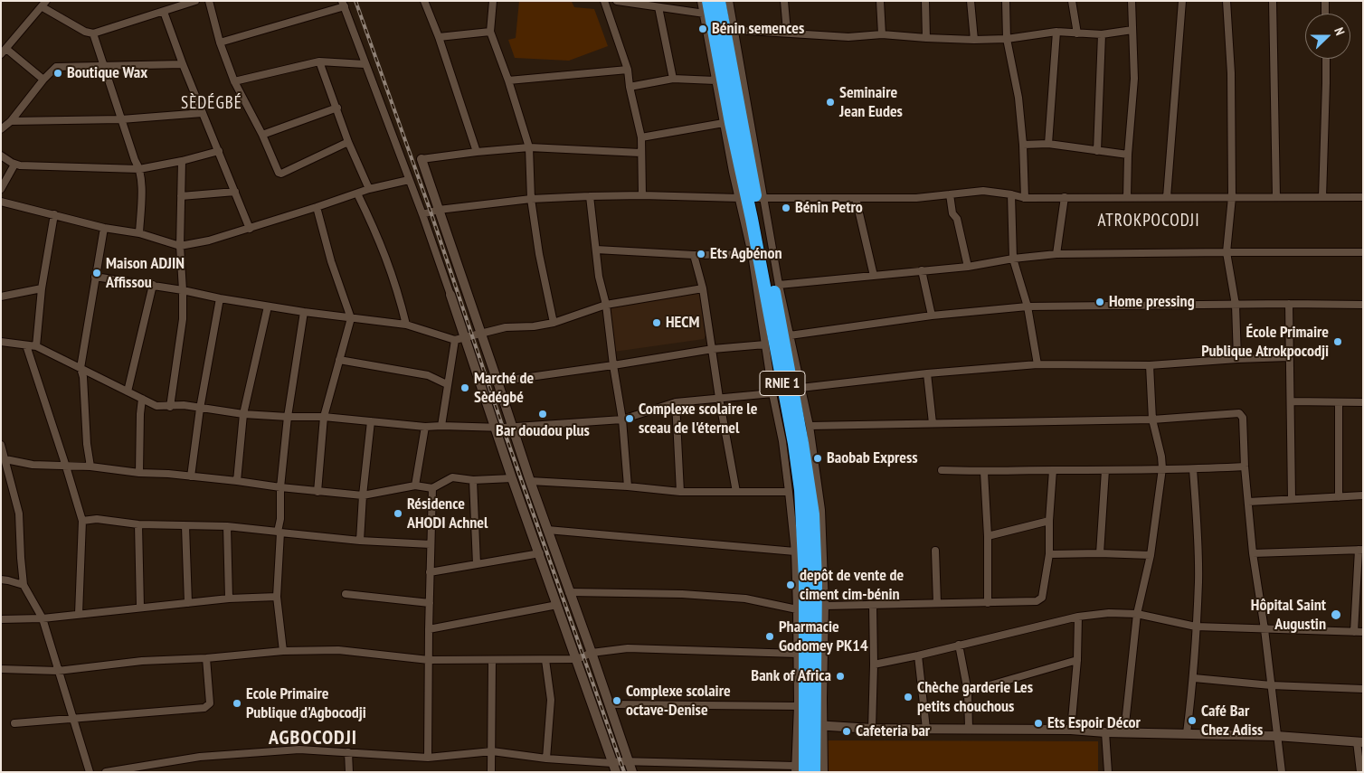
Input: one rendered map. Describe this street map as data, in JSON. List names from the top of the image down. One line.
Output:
{"streets":{"highway":["RNIE 1"]},"districts":["SÈDÉGBÉ","ATROKPOCODJI","AGBOCODJI"],"places":["Bénin semences","Boutique Wax","Seminaire Jean Eudes","Bénin Petro","Ets Agbénon","Maison ADJIN Affissou","Home pressing","HECM","École Primaire Publique Atrokpocodji","Marché de Sèdégbé","Bar doudou plus","Complexe scolaire le sceau de l'éternel","Baobab Express","Résidence AHODI Achnel","depôt de vente de ciment cim-bénin","Hôpital Saint Augustin","Pharmacie Godomey PK14","Bank of Africa","Chèche garderie Les petits chouchous","Complexe scolaire octave-Denise","Ecole Primaire Publique d'Agbocodji","Café Bar Chez Adiss","Ets Espoir Décor","Cafeteria bar"],"north":"right"}
